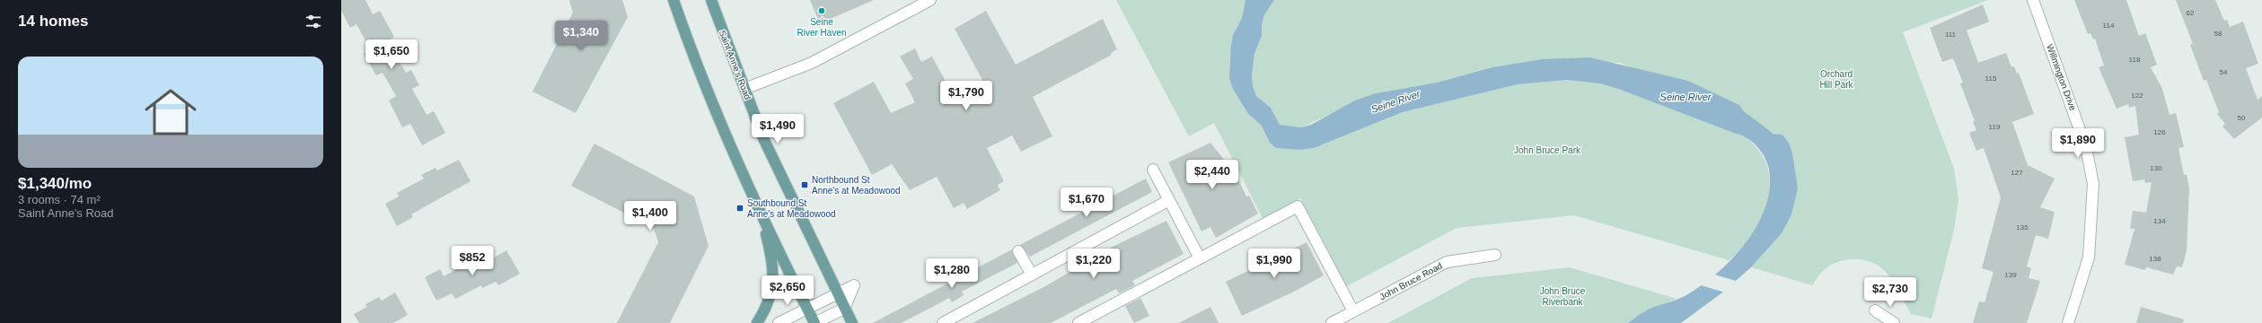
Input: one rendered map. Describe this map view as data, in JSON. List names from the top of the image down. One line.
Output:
{"streets":{"main road":["Saint Anne's Road"],"street":["Willmington Drive","John Bruce Road"]},"water":["Seine River"],"parks":["Orchard Hill Park","John Bruce Park","John Bruce Riverbank"],"places":{"other":["Seine River Haven"],"transit":["Northbound St Anne's at Meadowood","Southbound St Anne's at Meadowood"]},"house_numbers":["62","114","58","111","118","54","115","122","50","119","126","130","127","134","135","138","139"],"page":{"heading":"14 homes","price":["$1,340","$1,650","$1,790","$1,490","$1,890","$2,440","$1,670","$1,400","$852","$1,220","$1,990","$1,280","$2,650","$2,730"],"list":[{"name":"$1,340/mo","note":"3 rooms · 74 m² · Saint Anne's Road"}]}}
